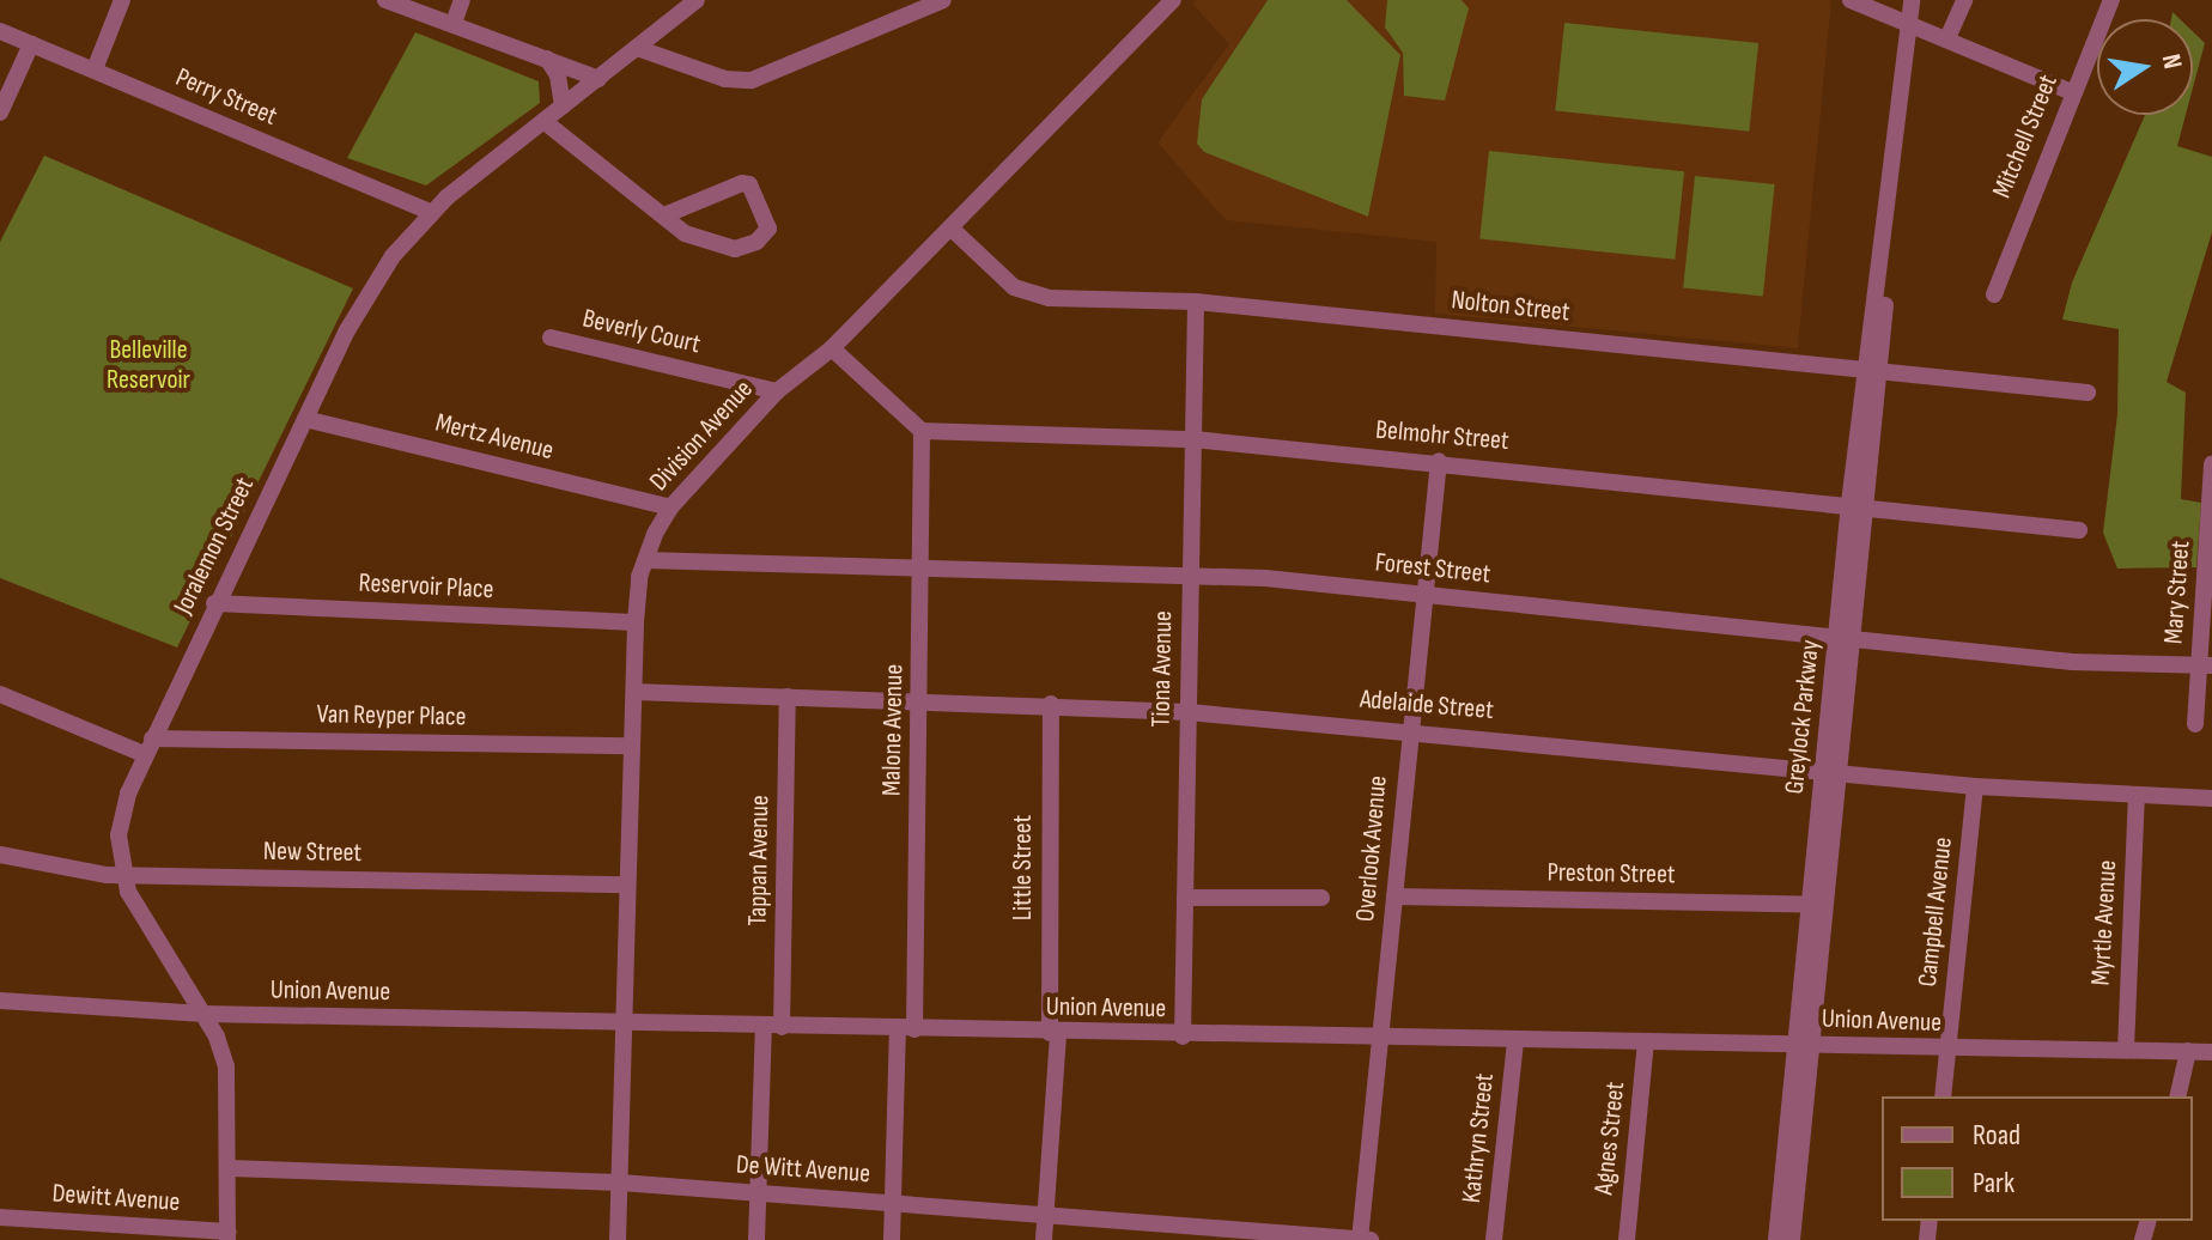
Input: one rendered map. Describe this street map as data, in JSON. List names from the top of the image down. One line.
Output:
{"streets":{"street":["Perry Street","Mitchell Street","Nolton Street","Beverly Court","Division Avenue","Belmohr Street","Mertz Avenue","Joralemon Street","Forest Street","Reservoir Place","Mary Street","Tiona Avenue","Adelaide Street","Van Reyper Place","Greylock Parkway","Malone Avenue","Overlook Avenue","New Street","Tappan Avenue","Little Street","Preston Street","Campbell Avenue","Myrtle Avenue","Union Avenue","Kathryn Street","Agnes Street","De Witt Avenue","Dewitt Avenue"]},"crossings":[["Perry Street","Joralemon Street"],["Nolton Street","Division Avenue"],["Nolton Street","Tiona Avenue"],["Nolton Street","Greylock Parkway"],["Beverly Court","Division Avenue"],["Division Avenue","Mertz Avenue"],["Division Avenue","Forest Street"],["Division Avenue","Reservoir Place"],["Division Avenue","Adelaide Street"],["Division Avenue","Van Reyper Place"],["Division Avenue","New Street"],["Division Avenue","Union Avenue"],["Division Avenue","De Witt Avenue"],["Belmohr Street","Tiona Avenue"],["Belmohr Street","Greylock Parkway"],["Belmohr Street","Malone Avenue"],["Belmohr Street","Overlook Avenue"],["Mertz Avenue","Joralemon Street"],["Joralemon Street","Reservoir Place"],["Joralemon Street","Van Reyper Place"],["Joralemon Street","New Street"],["Joralemon Street","Union Avenue"],["Joralemon Street","De Witt Avenue"],["Joralemon Street","Dewitt Avenue"],["Forest Street","Mary Street"],["Forest Street","Tiona Avenue"],["Forest Street","Greylock Parkway"],["Forest Street","Malone Avenue"],["Forest Street","Overlook Avenue"],["Tiona Avenue","Adelaide Street"],["Tiona Avenue","Union Avenue"],["Adelaide Street","Greylock Parkway"],["Adelaide Street","Malone Avenue"],["Adelaide Street","Overlook Avenue"],["Adelaide Street","Tappan Avenue"],["Adelaide Street","Little Street"],["Adelaide Street","Campbell Avenue"],["Adelaide Street","Myrtle Avenue"],["Greylock Parkway","Preston Street"],["Greylock Parkway","Union Avenue"],["Malone Avenue","Union Avenue"],["Malone Avenue","De Witt Avenue"],["Overlook Avenue","Preston Street"],["Overlook Avenue","Union Avenue"],["Overlook Avenue","De Witt Avenue"],["Tappan Avenue","Union Avenue"],["Tappan Avenue","De Witt Avenue"],["Little Street","Union Avenue"],["Little Street","De Witt Avenue"],["Campbell Avenue","Union Avenue"],["Myrtle Avenue","Union Avenue"],["Union Avenue","Kathryn Street"],["Union Avenue","Agnes Street"]],"parks":["Belleville Reservoir"],"legend":["Road","Park"],"north":"right"}
